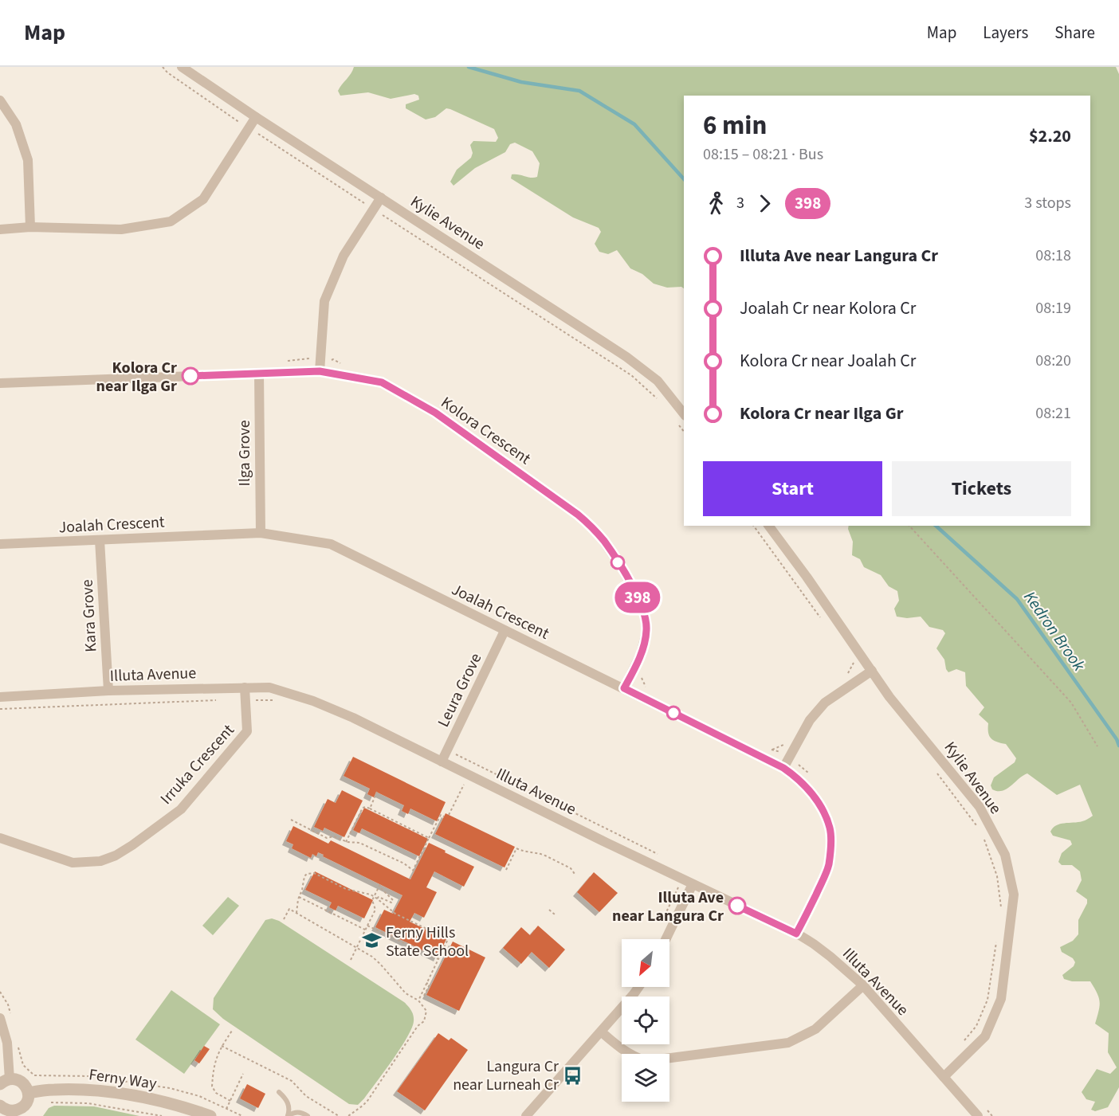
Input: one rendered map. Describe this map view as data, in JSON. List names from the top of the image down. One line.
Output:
{"streets":{"street":["Kylie Avenue","Kolora Crescent","Ilga Grove","Joalah Crescent","Kara Grove","Illuta Avenue","Leura Grove","Irruka Crescent","Ferny Way"]},"crossings":[["Kylie Avenue","Illuta Avenue"],["Kolora Crescent","Ilga Grove"],["Kolora Crescent","Joalah Crescent"],["Ilga Grove","Joalah Crescent"],["Joalah Crescent","Kara Grove"],["Joalah Crescent","Illuta Avenue"],["Joalah Crescent","Leura Grove"],["Kara Grove","Illuta Avenue"],["Illuta Avenue","Leura Grove"],["Illuta Avenue","Irruka Crescent"]],"water":["Kedron Brook"],"places":{"other":["Kolora Cr near Ilga Gr","Illuta Ave near Langura Cr"],"school or university":["Ferny Hills State School"],"bus stop":["Langura Cr near Lurneah Cr"]},"lines":["bus line 398"],"north":"bottom left","page":{"header":"Map","nav":["Map","Layers","Share"],"on_map":"398","heading":["6 min","08:15 – 08:21 · Bus","$2.20"],"legs":["3","398","3 stops"],"list":[{"name":"Illuta Ave near Langura Cr","value":"08:18"},{"name":"Joalah Cr near Kolora Cr","value":"08:19"},{"name":"Kolora Cr near Joalah Cr","value":"08:20"},{"name":"Kolora Cr near Ilga Gr","value":"08:21"}],"buttons":["Start","Tickets"]}}
